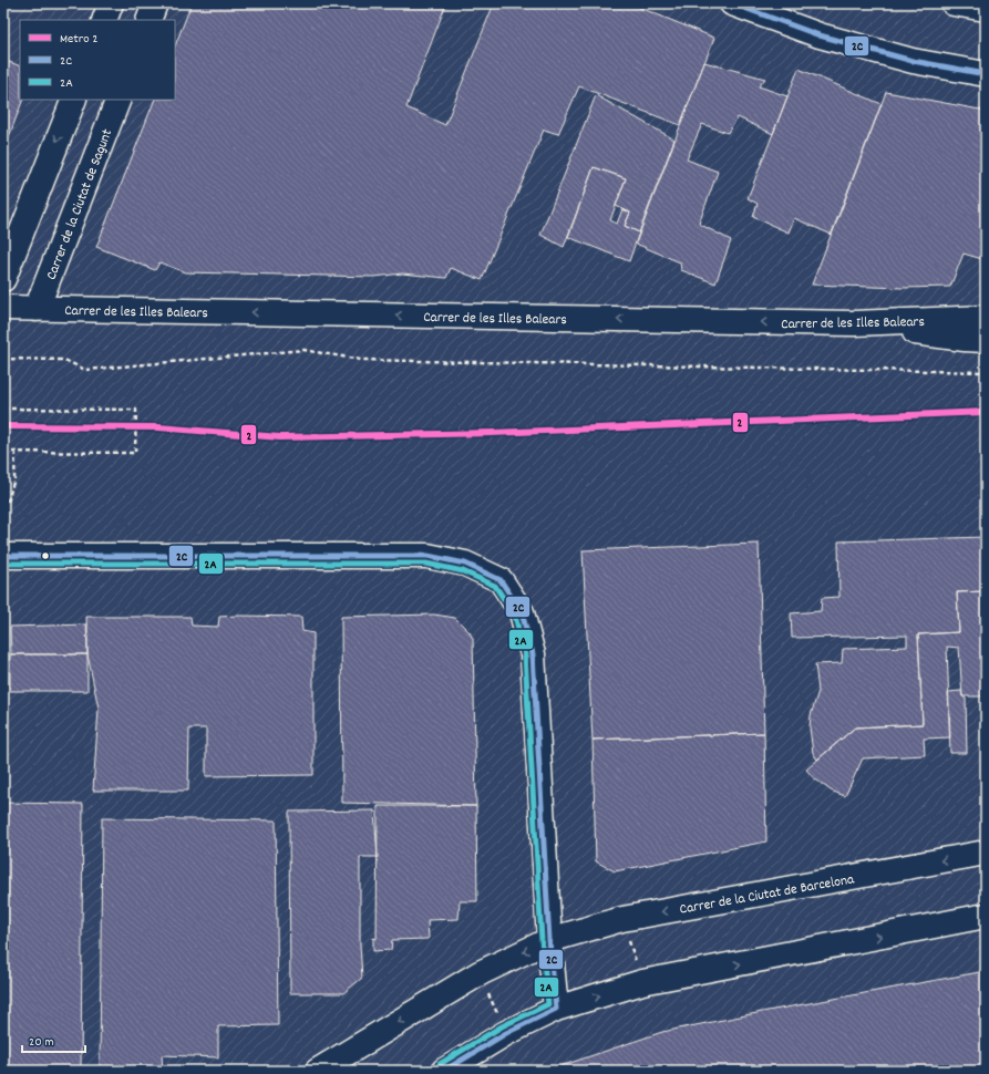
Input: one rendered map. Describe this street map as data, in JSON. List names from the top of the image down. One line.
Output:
{"streets":{"street":["Carrer de la Ciutat de Sagunt","Carrer de les Illes Balears","Carrer de la Ciutat de Barcelona"]},"crossings":[["Carrer de la Ciutat de Sagunt","Carrer de les Illes Balears"]],"one_way":["Carrer de les Illes Balears"],"lines":["transit line 2C","metro line 2","transit line 2A"],"legend":["Metro 2","2C","2A"],"scale_bar":"20 m"}
